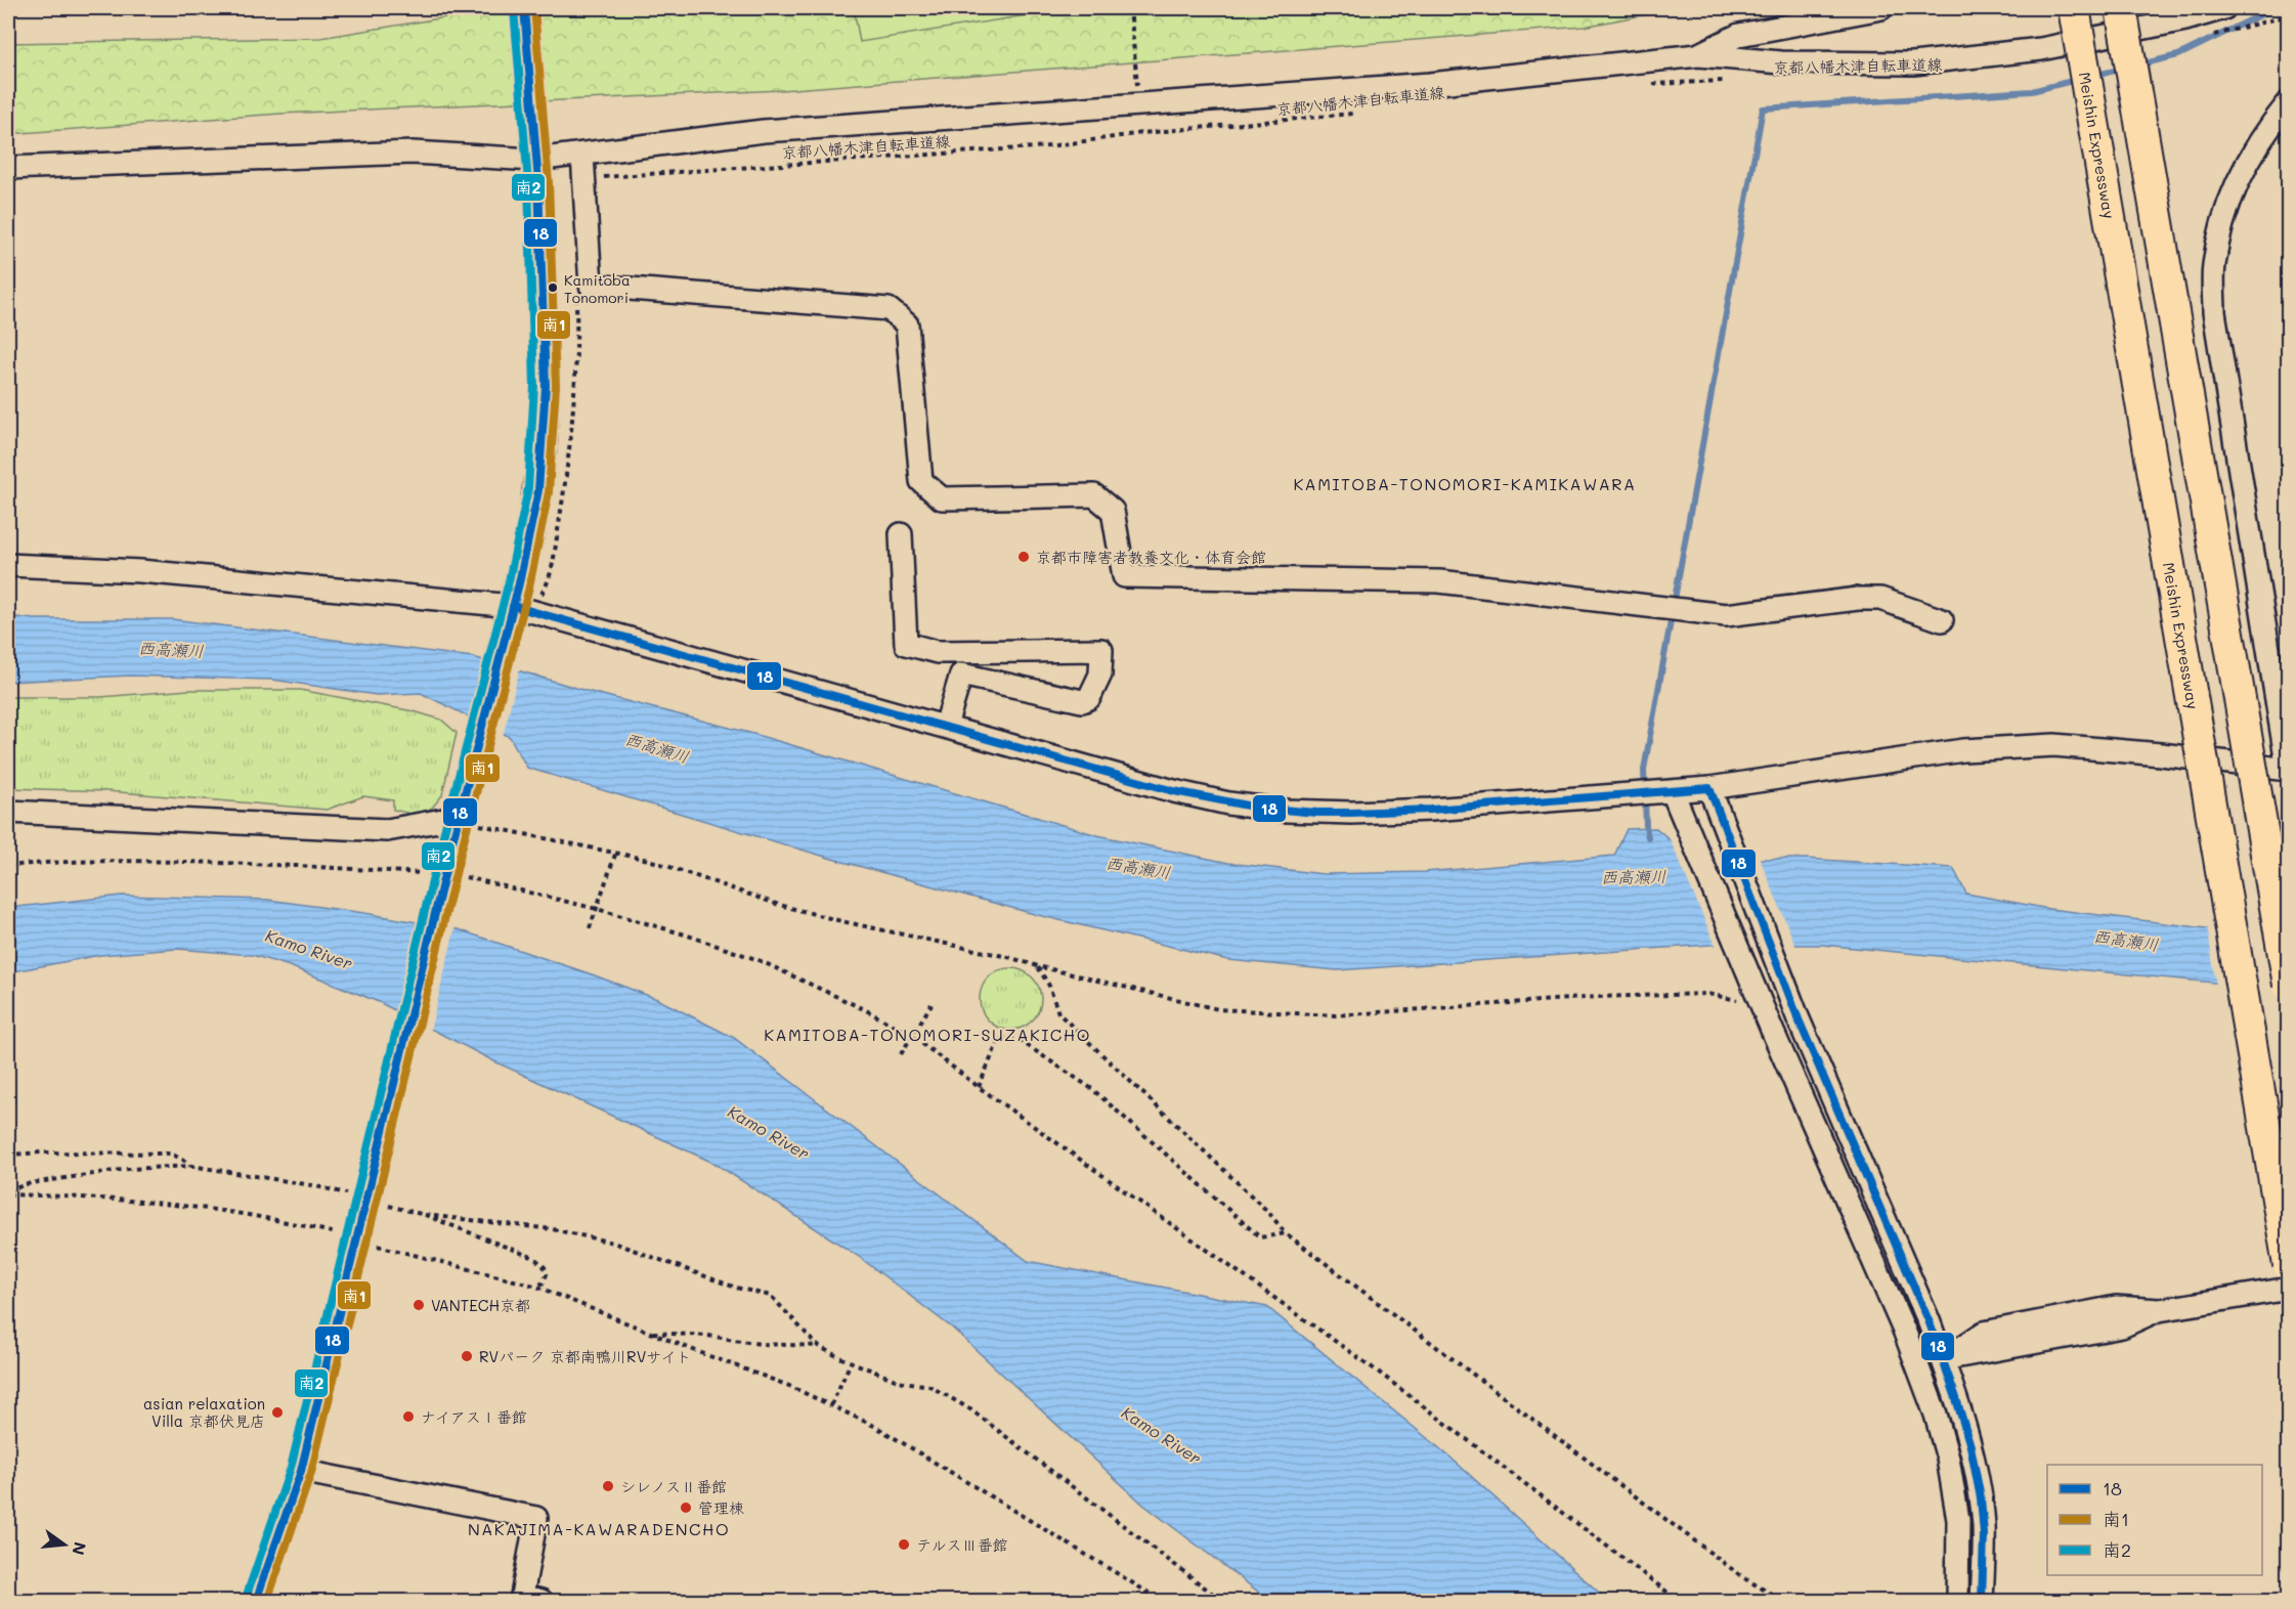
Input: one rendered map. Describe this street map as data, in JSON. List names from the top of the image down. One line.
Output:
{"streets":{"highway":["Meishin Expressway"],"path":["京都八幡木津自転車道線"]},"districts":["KAMITOBA-TONOMORI-KAMIKAWARA","KAMITOBA-TONOMORI-SUZAKICHO","NAKAJIMA-KAWARADENCHO"],"water":["西高瀬川","Kamo River"],"places":["Kamitoba Tonomori","京都市障害者教養文化・体育会館","VANTECH京都","RVパーク 京都南鴨川RVサイト","asian relaxation Villa 京都伏見店","ナイアスⅠ番館","シレノスⅡ番館","管理棟","テルスⅢ番館"],"lines":["transit line 18","transit line 南1","transit line 南2"],"legend":["18","南1","南2"],"north":"right"}
